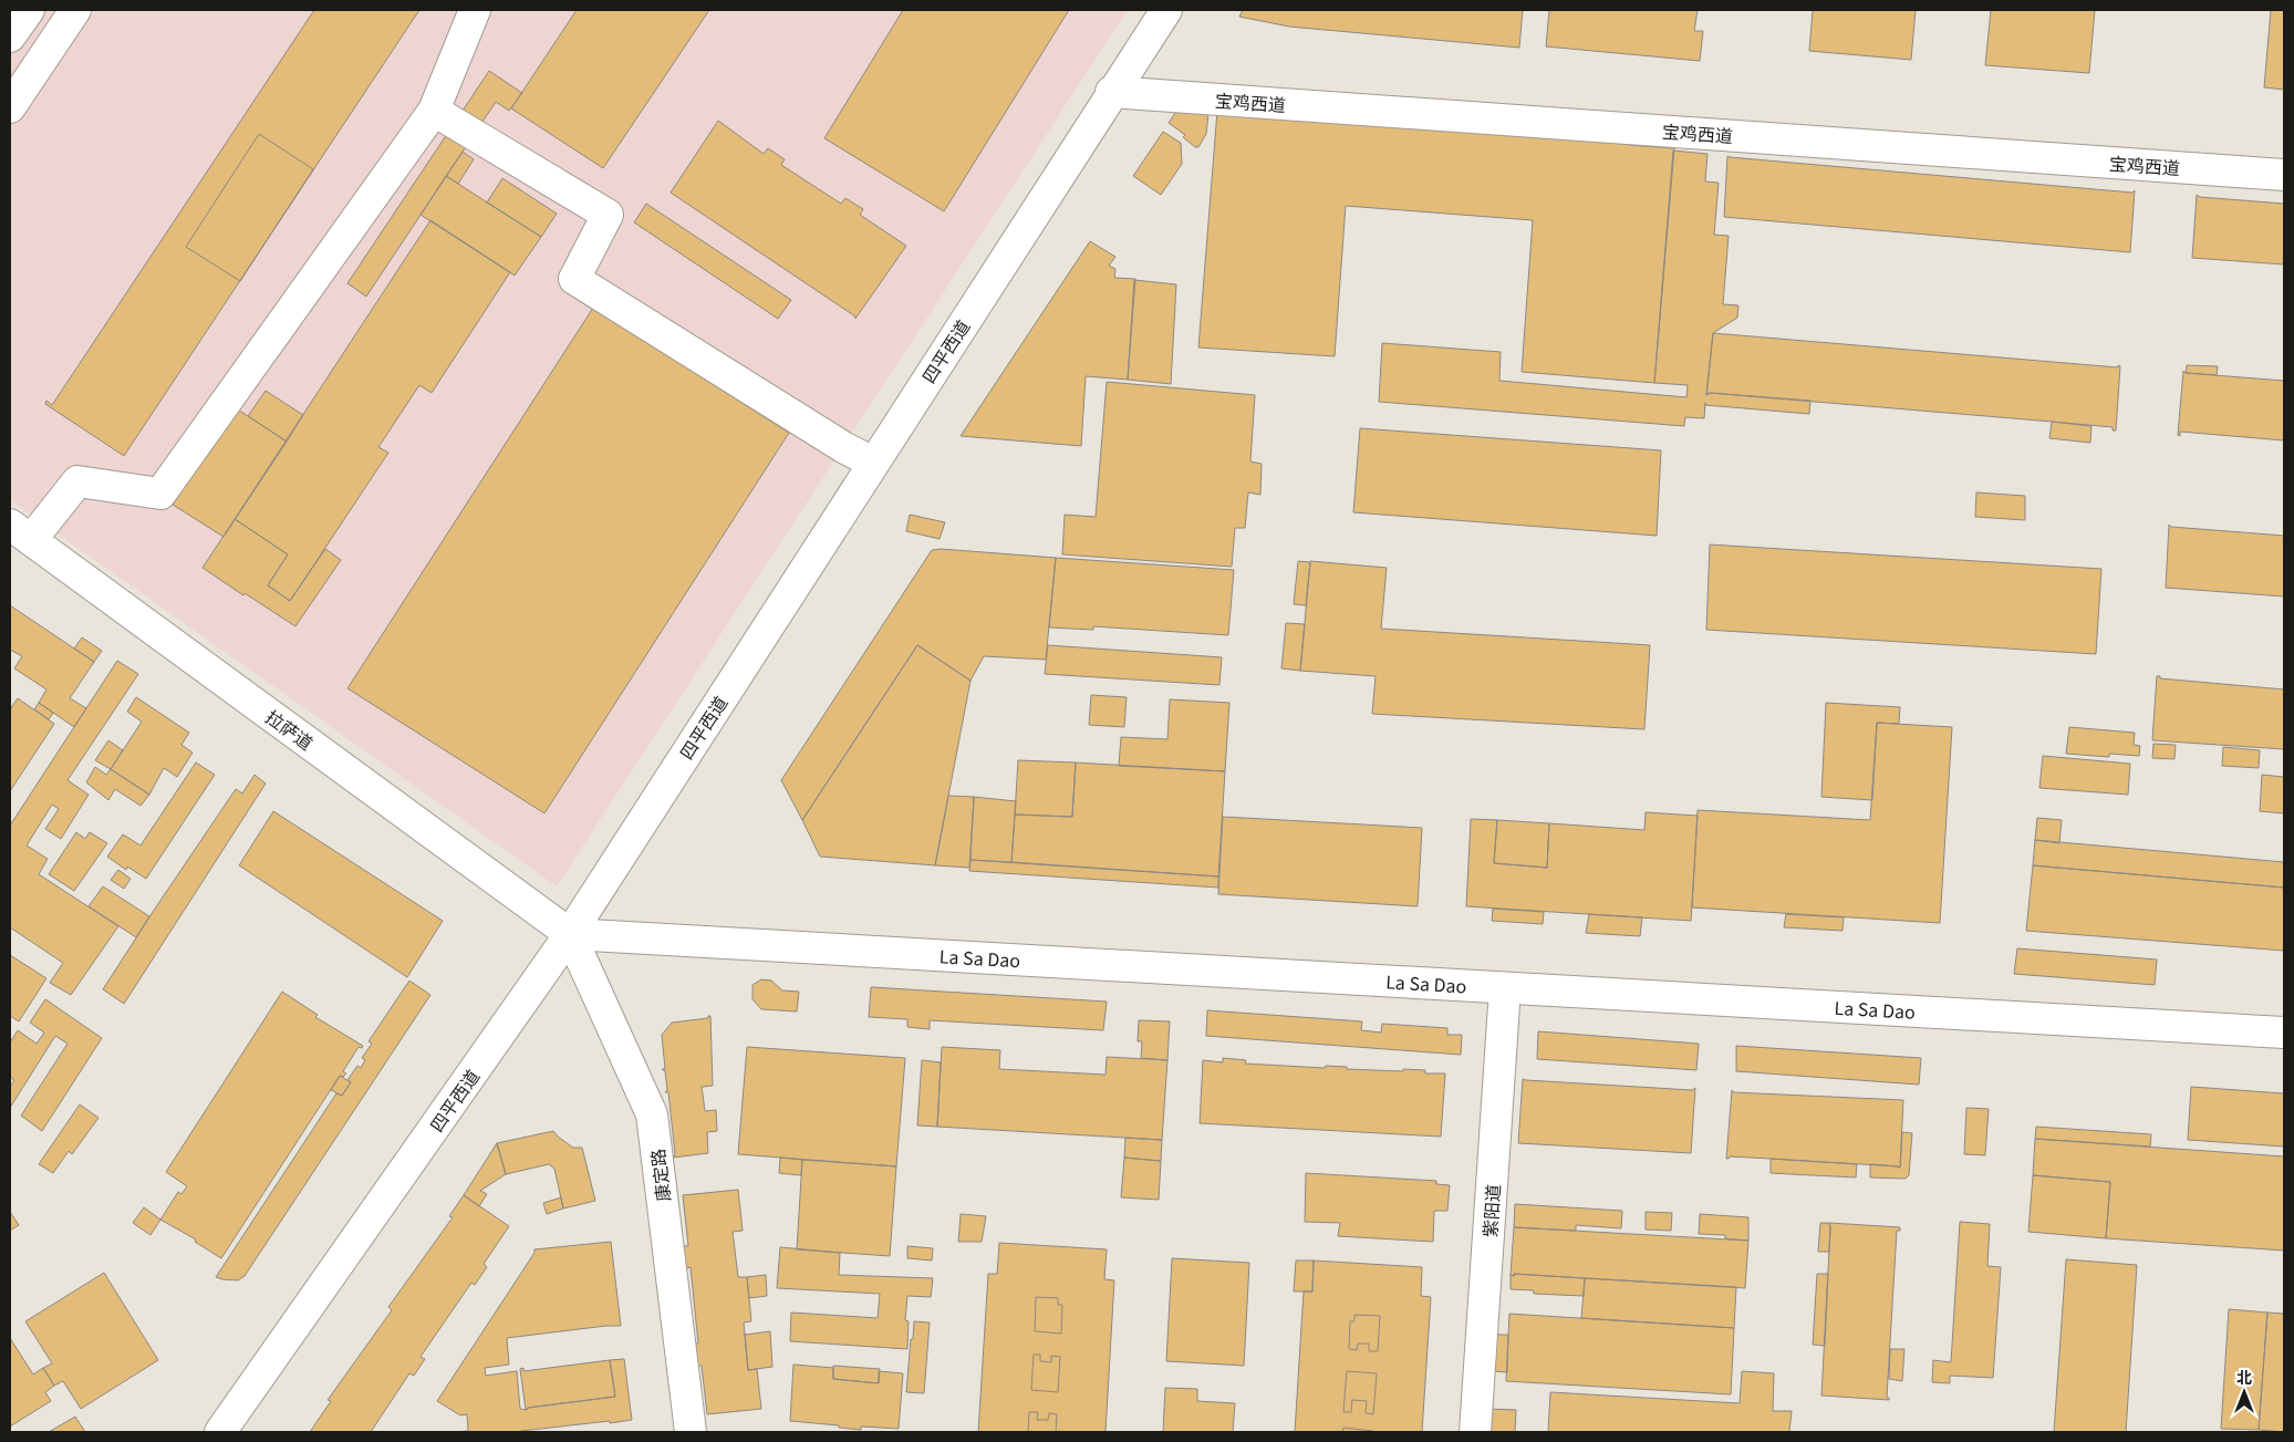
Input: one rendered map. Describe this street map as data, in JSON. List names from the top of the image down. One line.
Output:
{"streets":{"street":["宝鸡西道","四平西道","拉萨道","La Sa Dao","康定路","紫阳道"]},"crossings":[["宝鸡西道","四平西道"],["四平西道","拉萨道"],["四平西道","La Sa Dao"],["四平西道","康定路"],["拉萨道","La Sa Dao"],["拉萨道","康定路"],["La Sa Dao","康定路"],["La Sa Dao","紫阳道"]],"north":"top"}
